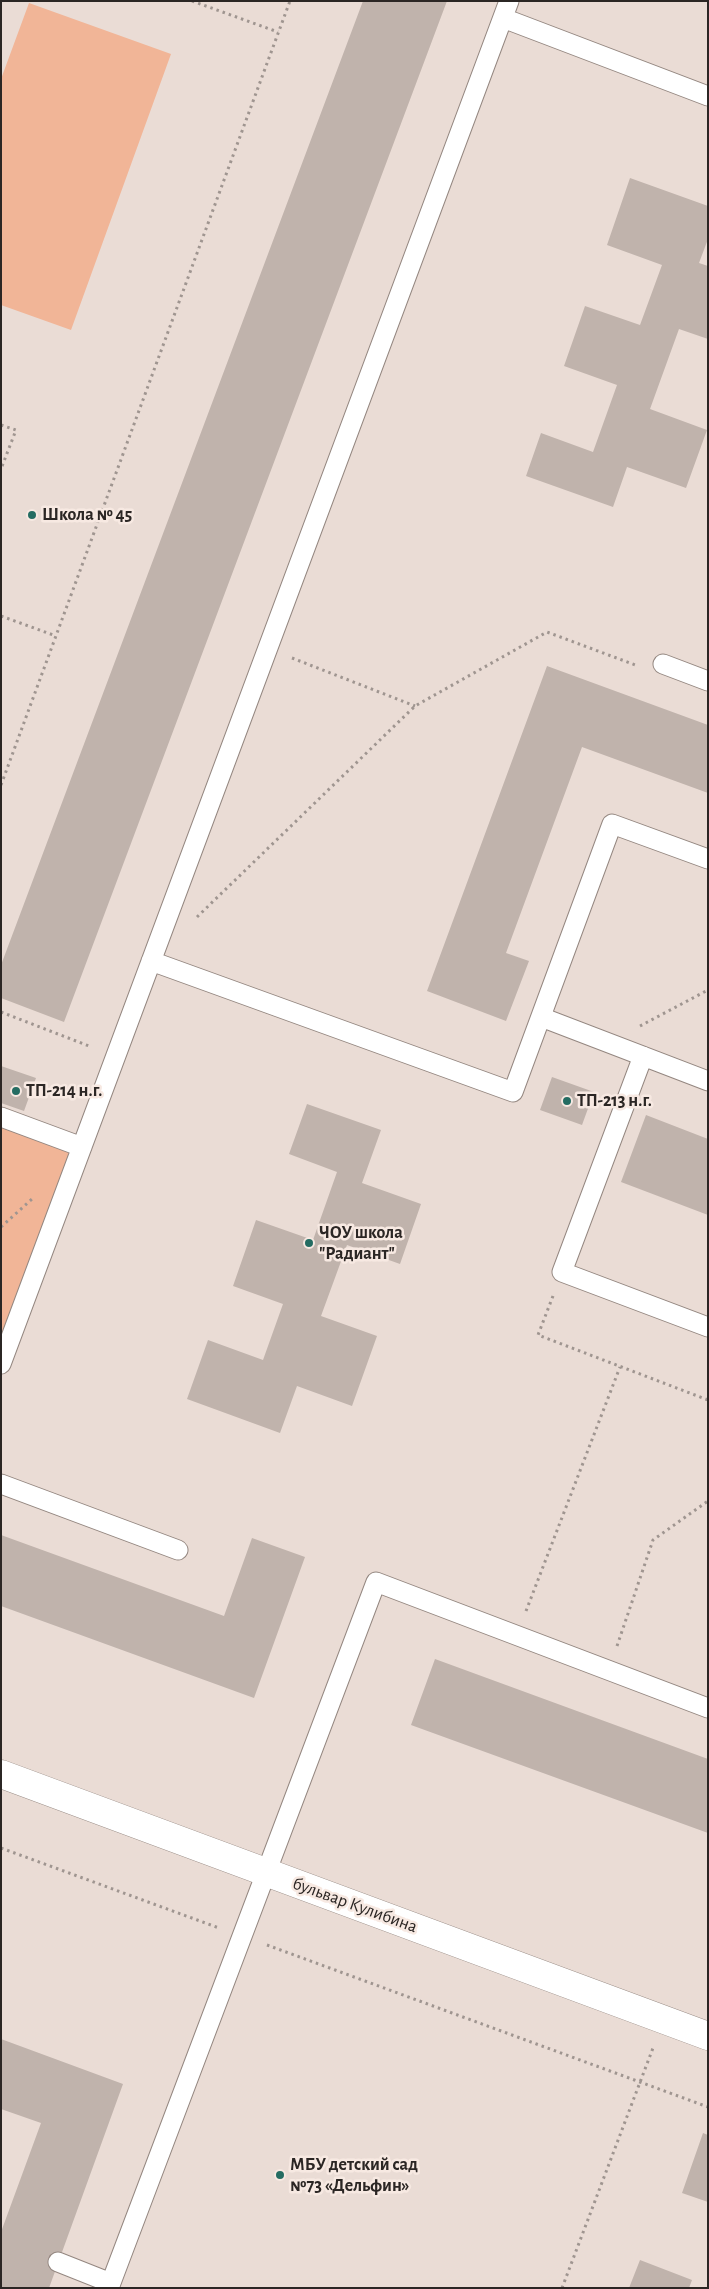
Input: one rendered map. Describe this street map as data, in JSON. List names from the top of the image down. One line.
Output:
{"streets":{"street":["бульвар Кулибина"]},"places":["Школа № 45","ТП-214 н.г.","ТП-213 н.г.","ЧОУ школа \"Радиант\"","МБУ детский сад №73 «Дельфин»"]}
